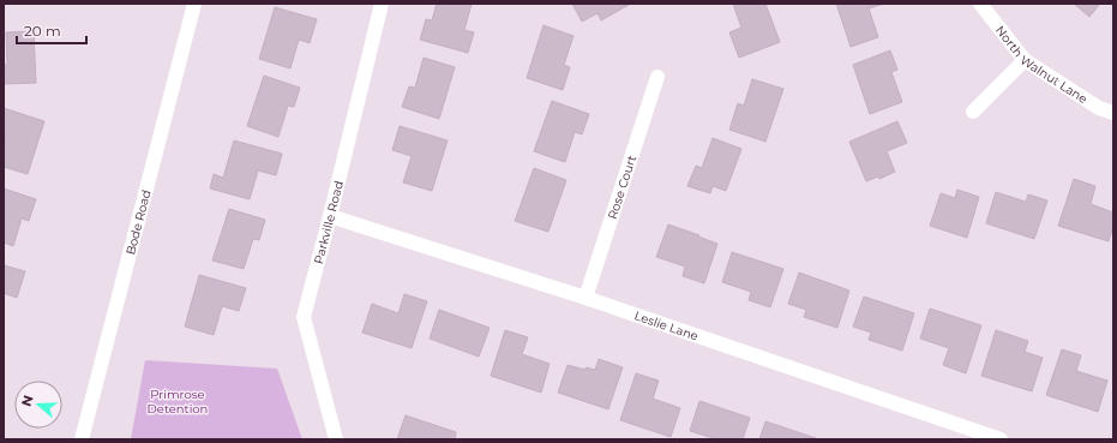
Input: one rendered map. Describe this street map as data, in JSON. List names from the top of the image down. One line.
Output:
{"streets":{"street":["North Walnut Lane","Rose Court","Bode Road","Parkville Road","Leslie Lane"]},"crossings":[["Rose Court","Leslie Lane"],["Parkville Road","Leslie Lane"]],"parks":["Primrose Detention"],"scale_bar":"20 m","north":"left"}
